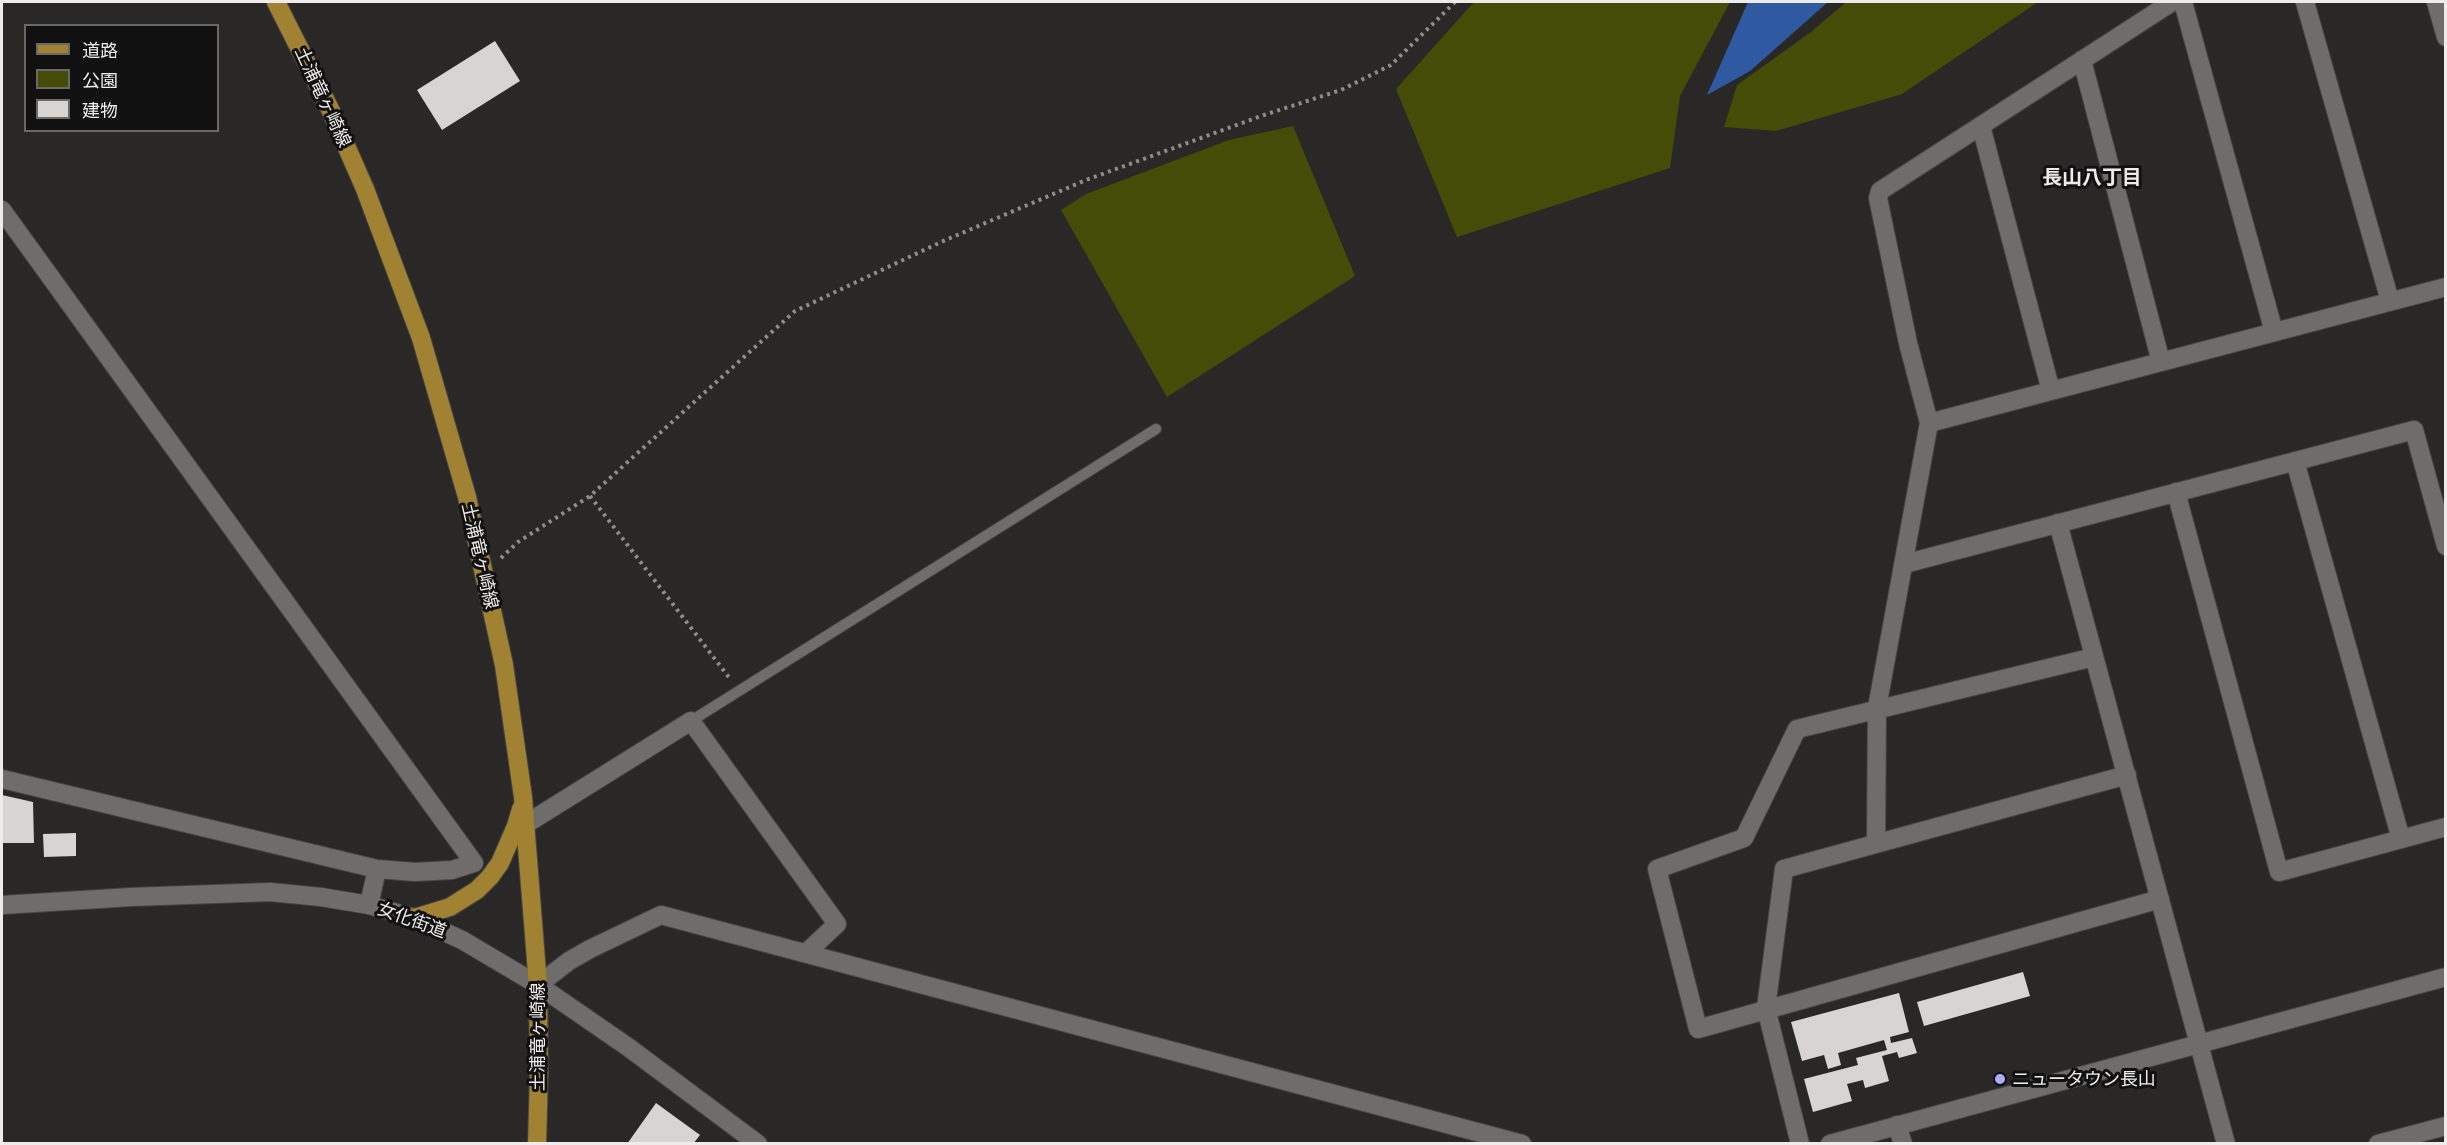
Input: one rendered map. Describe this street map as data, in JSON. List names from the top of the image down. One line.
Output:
{"streets":{"main road":["土浦竜ヶ崎線"],"street":["女化街道"]},"crossings":[["土浦竜ヶ崎線","女化街道"]],"districts":["長山八丁目"],"places":["ニュータウン長山"],"legend":["道路","公園","建物"]}
